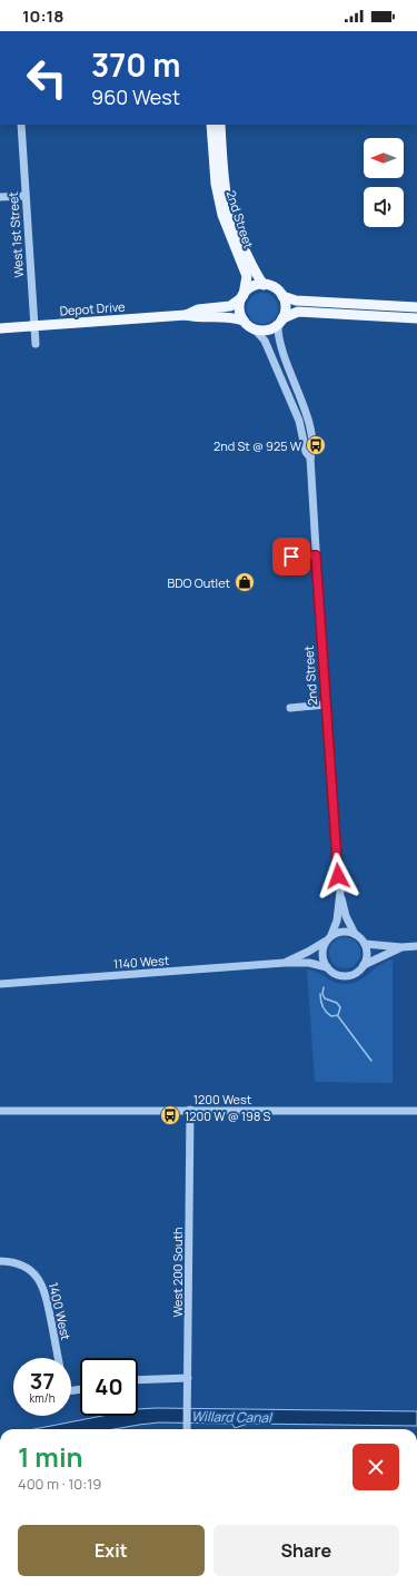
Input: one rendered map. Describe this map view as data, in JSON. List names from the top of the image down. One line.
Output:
{"streets":{"main road":["2nd Street","Depot Drive"],"street":["West 1st Street","1140 West","1200 West","West 200 South","1400 West"]},"crossings":[["2nd Street","Depot Drive"],["2nd Street","1140 West"],["West 1st Street","Depot Drive"],["1200 West","West 200 South"]],"water":["Willard Canal"],"places":{"bus stop":["2nd St @ 925 W","1200 W @ 198 S"],"shop":["BDO Outlet"]},"north":"left","page":{"status":"10:18","turn":["370 m","960 West"],"speed":"37 km/h","limit":"40","heading":["1 min","400 m · 10:19"],"buttons":["Exit","Share"]}}
